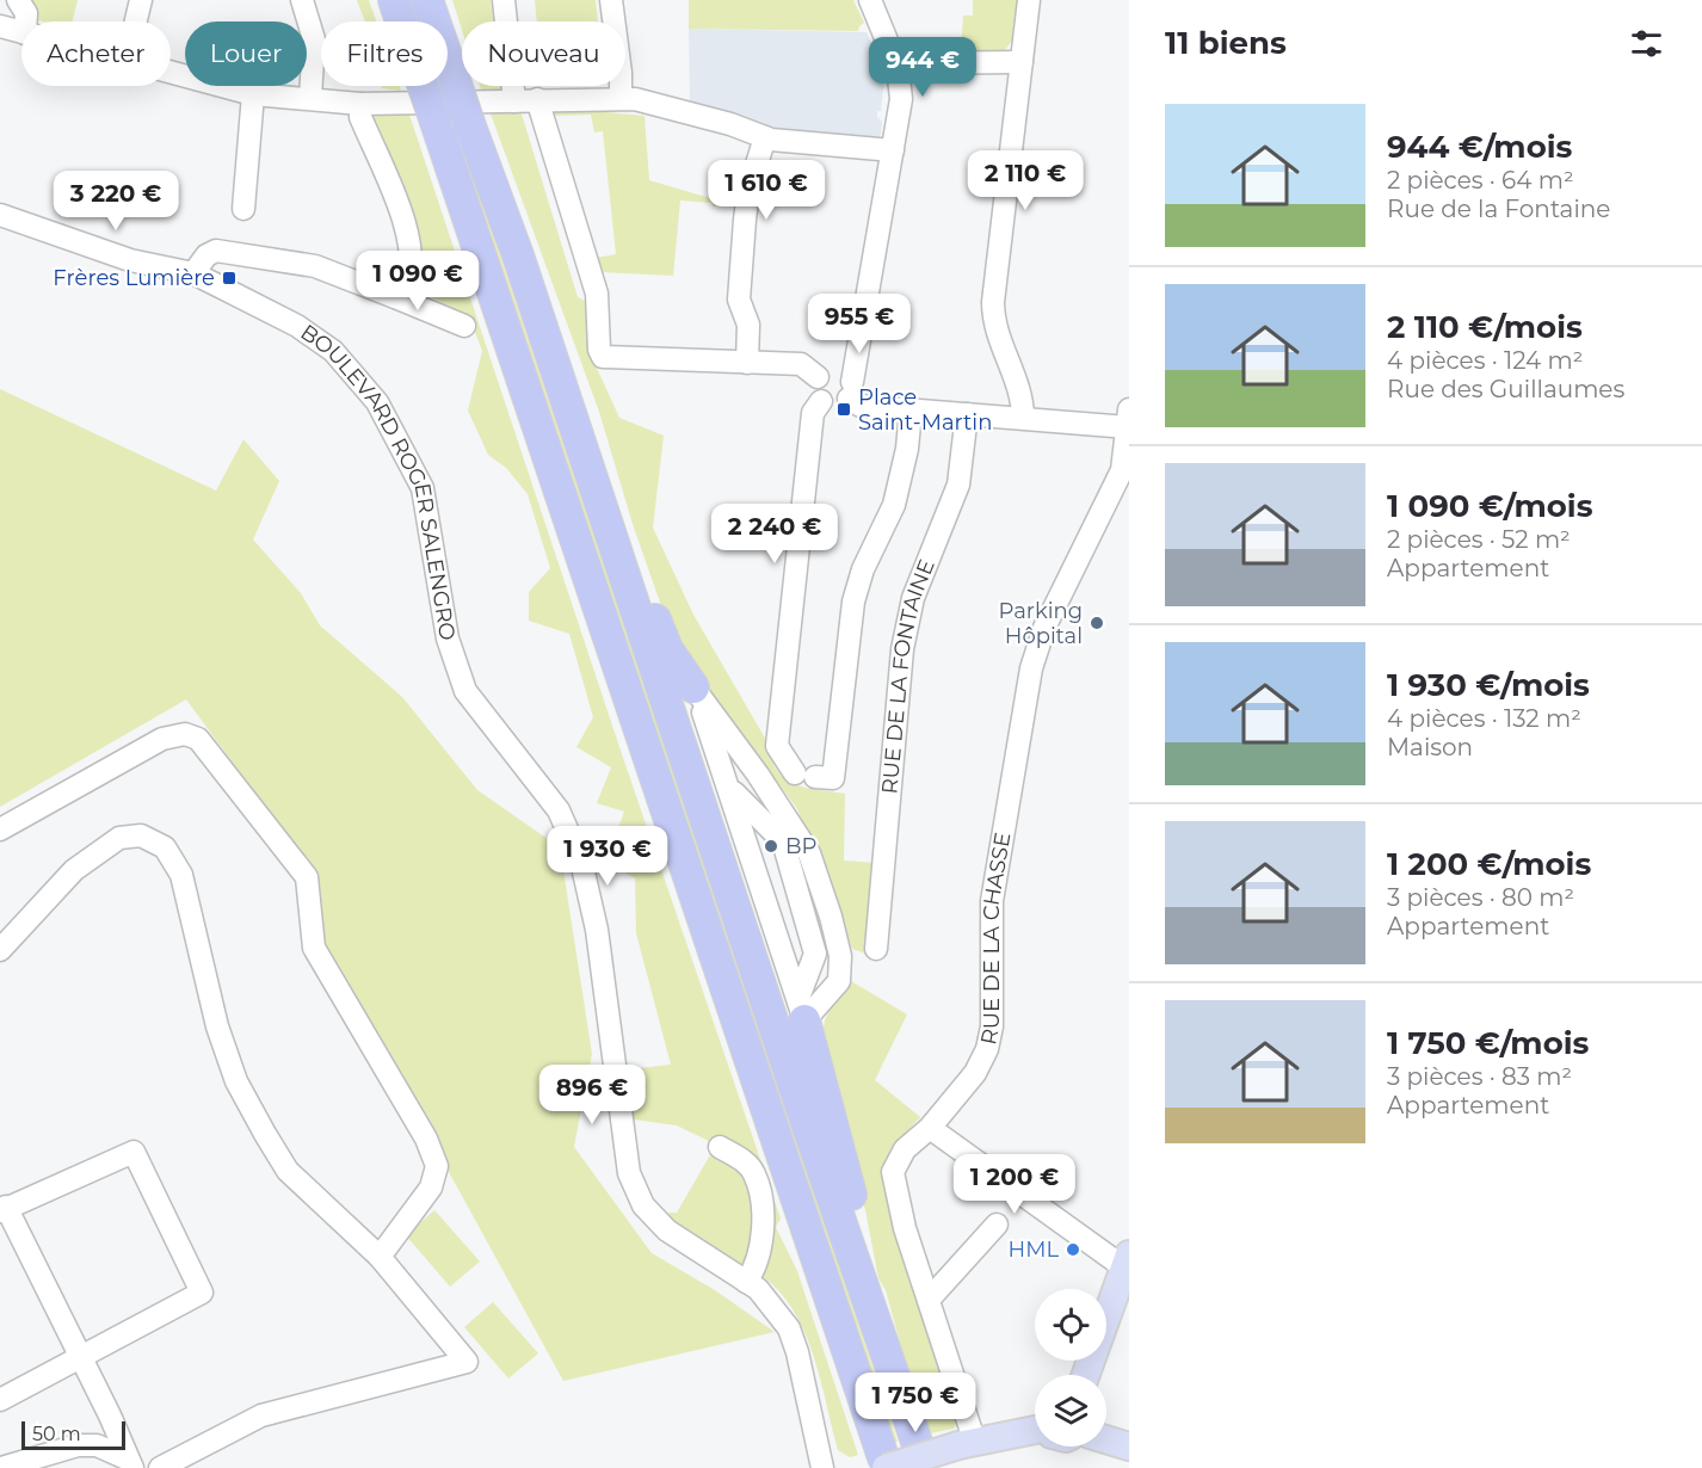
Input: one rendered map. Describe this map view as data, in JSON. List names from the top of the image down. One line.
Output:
{"streets":{"street":["BOULEVARD ROGER SALENGRO","RUE DE LA FONTAINE","RUE DE LA CHASSE"]},"places":{"transit":["Frères Lumière","Place Saint-Martin"],"other":["Parking Hôpital","BP","HML"]},"scale_bar":"50 m","page":{"heading":"11 biens","chip":["Acheter","Louer","Filtres","Nouveau"],"price":["944 €","2 110 €","1 610 €","3 220 €","1 090 €","955 €","2 240 €","1 930 €","896 €","1 200 €","1 750 €"],"list":[{"name":"944 €/mois","note":"2 pièces · 64 m² · Rue de la Fontaine"},{"name":"2 110 €/mois","note":"4 pièces · 124 m² · Rue des Guillaumes"},{"name":"1 090 €/mois","note":"2 pièces · 52 m² · Appartement"},{"name":"1 930 €/mois","note":"4 pièces · 132 m² · Maison"},{"name":"1 200 €/mois","note":"3 pièces · 80 m² · Appartement"},{"name":"1 750 €/mois","note":"3 pièces · 83 m² · Appartement"}],"scale":"50 m"}}
